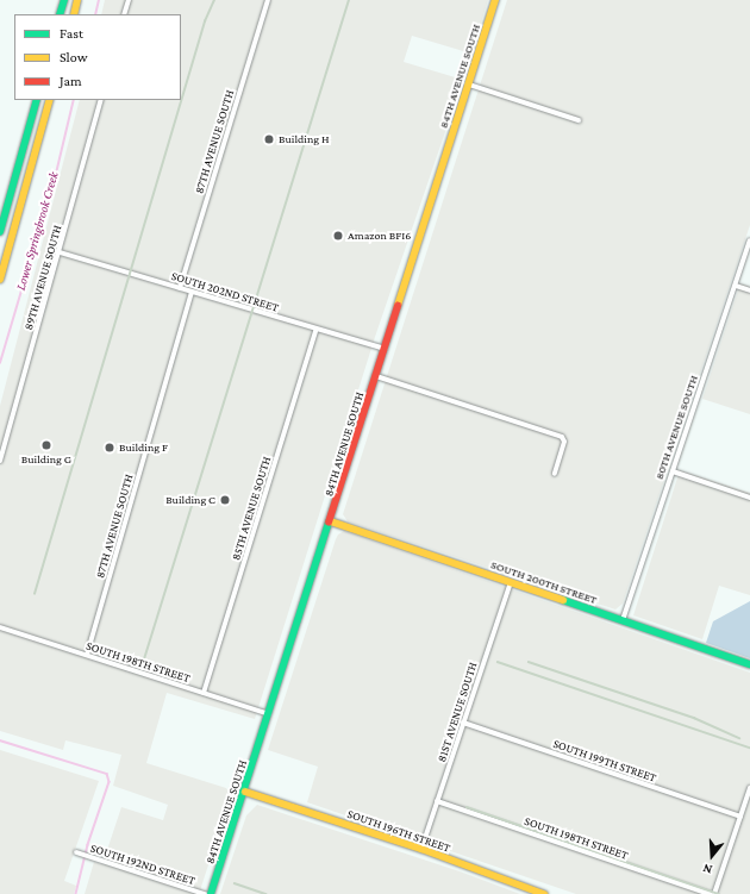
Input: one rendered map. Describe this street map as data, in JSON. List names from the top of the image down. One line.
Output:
{"streets":{"main road":["84TH AVENUE SOUTH","SOUTH 200TH STREET","SOUTH 196TH STREET"],"street":["87TH AVENUE SOUTH","89TH AVENUE SOUTH","SOUTH 202ND STREET","80TH AVENUE SOUTH","85TH AVENUE SOUTH","SOUTH 198TH STREET","81ST AVENUE SOUTH","SOUTH 199TH STREET","SOUTH 192ND STREET"]},"crossings":[["84TH AVENUE SOUTH","SOUTH 202ND STREET"],["84TH AVENUE SOUTH","SOUTH 200TH STREET"],["84TH AVENUE SOUTH","SOUTH 198TH STREET"],["84TH AVENUE SOUTH","SOUTH 196TH STREET"],["87TH AVENUE SOUTH","SOUTH 202ND STREET"],["87TH AVENUE SOUTH","SOUTH 198TH STREET"],["89TH AVENUE SOUTH","SOUTH 202ND STREET"],["SOUTH 202ND STREET","85TH AVENUE SOUTH"],["80TH AVENUE SOUTH","SOUTH 200TH STREET"],["85TH AVENUE SOUTH","SOUTH 198TH STREET"],["SOUTH 200TH STREET","81ST AVENUE SOUTH"],["SOUTH 198TH STREET","81ST AVENUE SOUTH"],["81ST AVENUE SOUTH","SOUTH 199TH STREET"],["81ST AVENUE SOUTH","SOUTH 196TH STREET"]],"water":["Lower Springbrook Creek"],"places":["Building H","Amazon BFI6","Building G","Building F","Building C"],"legend":["Fast","Slow","Jam"],"north":"bottom"}
